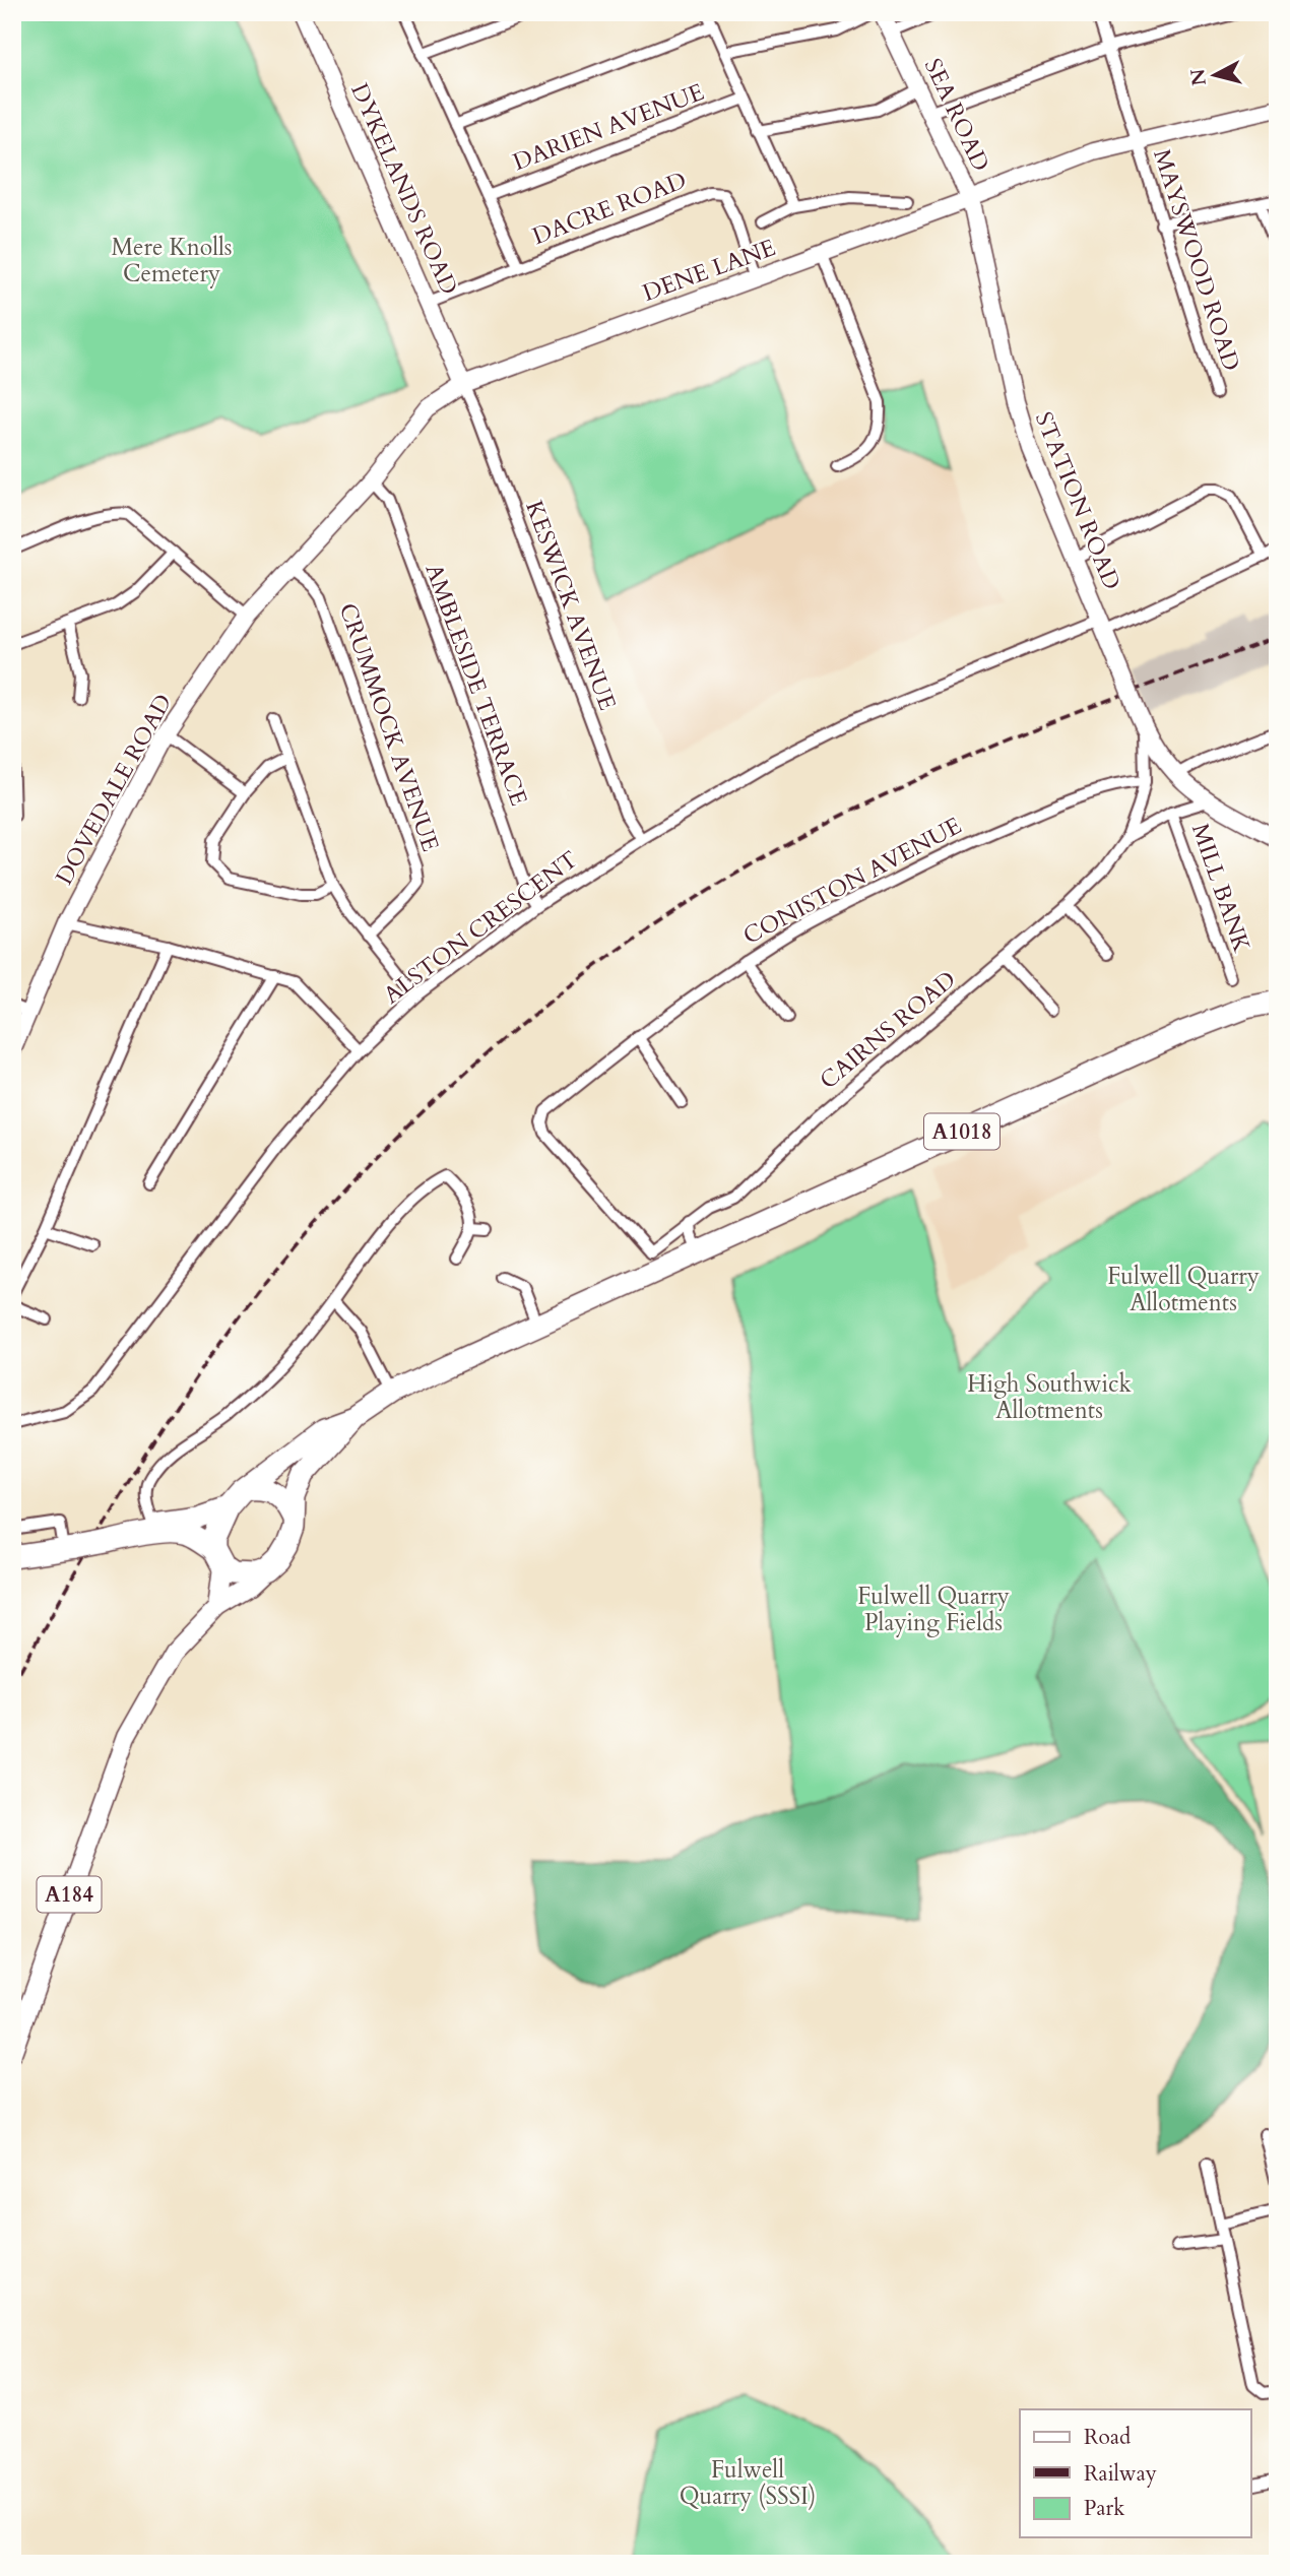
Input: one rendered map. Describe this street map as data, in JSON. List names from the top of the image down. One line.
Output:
{"streets":{"highway":["A1018"],"main road":["SEA ROAD","DYKELANDS ROAD","DENE LANE","STATION ROAD","DOVEDALE ROAD","A184"],"street":["DARIEN AVENUE","DACRE ROAD","MAYSWOOD ROAD","KESWICK AVENUE","AMBLESIDE TERRACE","CRUMMOCK AVENUE","CONISTON AVENUE","MILL BANK","ALSTON CRESCENT","CAIRNS ROAD"]},"crossings":[["SEA ROAD","DENE LANE"],["SEA ROAD","STATION ROAD"],["DYKELANDS ROAD","DACRE ROAD"],["DYKELANDS ROAD","DENE LANE"],["DYKELANDS ROAD","KESWICK AVENUE"],["DACRE ROAD","DENE LANE"],["MAYSWOOD ROAD","DENE LANE"],["DENE LANE","STATION ROAD"],["DENE LANE","KESWICK AVENUE"],["DENE LANE","DOVEDALE ROAD"],["STATION ROAD","ALSTON CRESCENT"],["STATION ROAD","CAIRNS ROAD"],["KESWICK AVENUE","ALSTON CRESCENT"],["AMBLESIDE TERRACE","DOVEDALE ROAD"],["AMBLESIDE TERRACE","ALSTON CRESCENT"],["CRUMMOCK AVENUE","DOVEDALE ROAD"],["CONISTON AVENUE","CAIRNS ROAD"],["CONISTON AVENUE","A1018"],["MILL BANK","CAIRNS ROAD"],["CAIRNS ROAD","A1018"],["A1018","A184"]],"parks":["Mere Knolls Cemetery","Fulwell Quarry Allotments","High Southwick Allotments","Fulwell Quarry Playing Fields","Fulwell Quarry (SSSI)"],"legend":["Road","Railway","Park"],"north":"left"}
